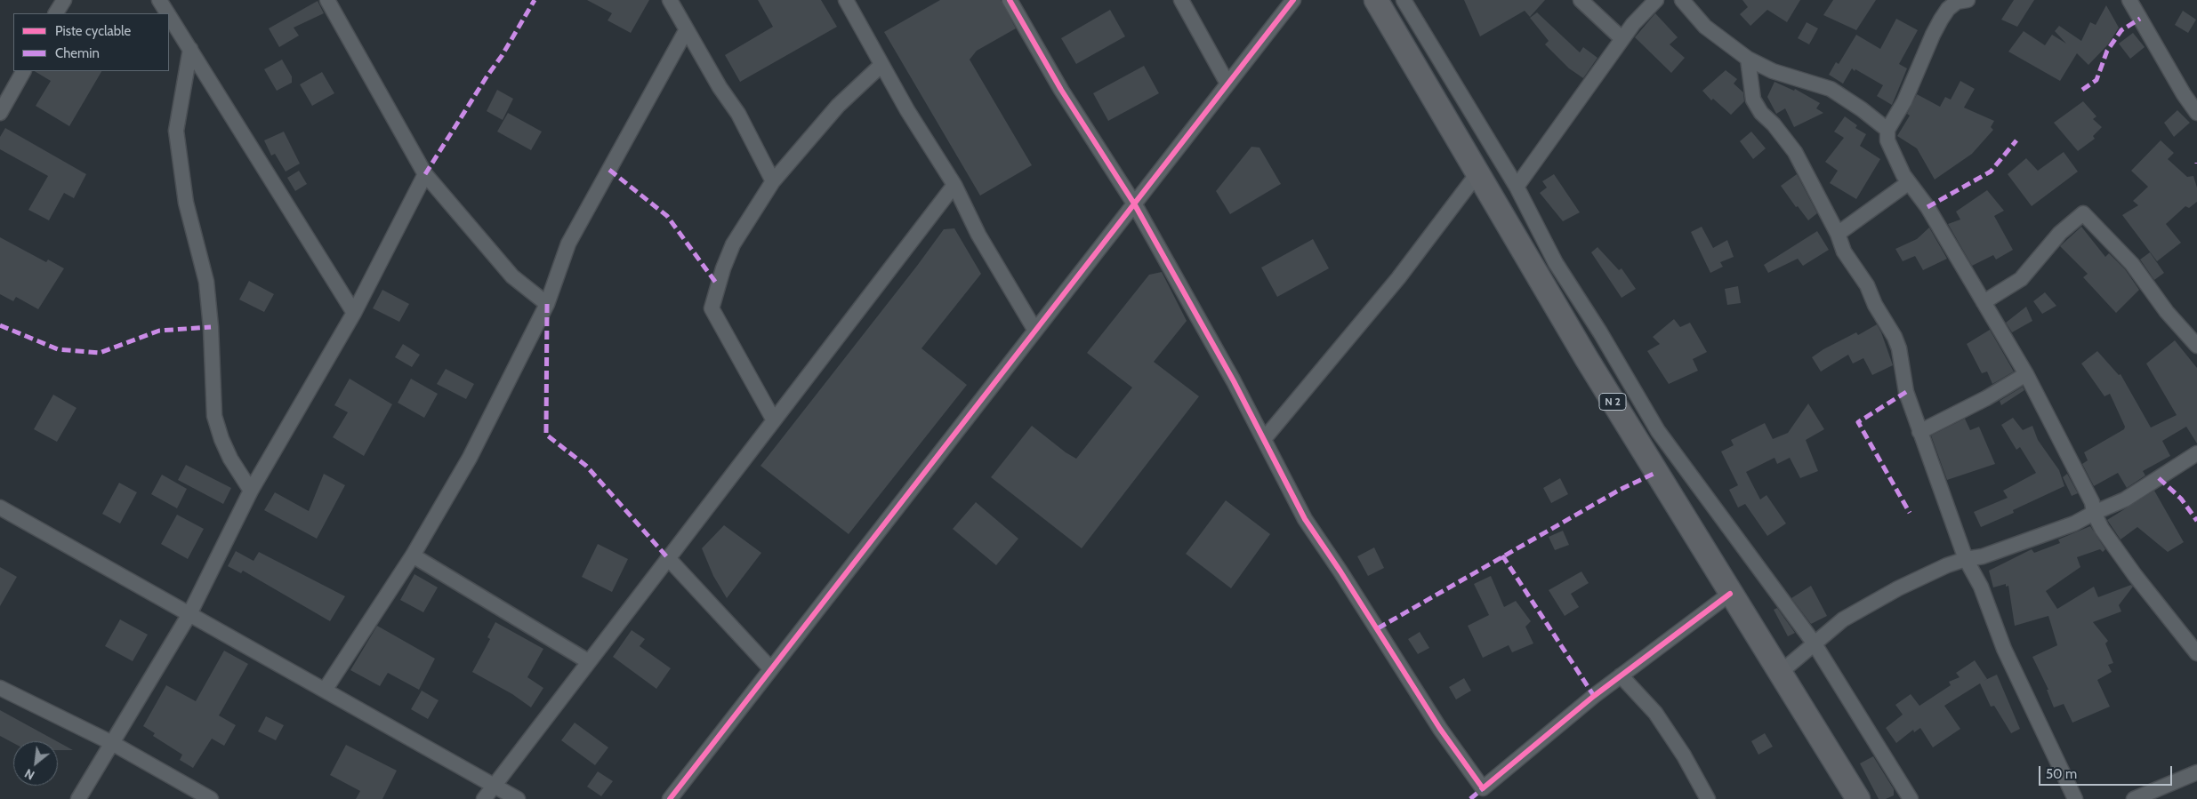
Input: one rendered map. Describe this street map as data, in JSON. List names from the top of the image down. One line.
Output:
{"streets":{"main road":["N 2"]},"legend":["Piste cyclable","Chemin"],"scale_bar":"50 m","north":"bottom left"}
